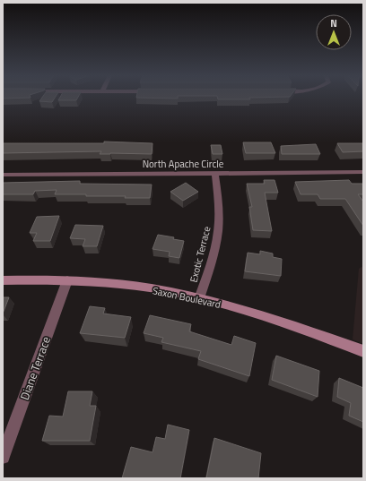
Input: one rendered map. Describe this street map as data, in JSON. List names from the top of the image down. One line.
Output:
{"streets":{"main road":["Saxon Boulevard"],"street":["North Apache Circle","Exotic Terrace","Diane Terrace"]},"crossings":[["North Apache Circle","Exotic Terrace"],["Exotic Terrace","Saxon Boulevard"],["Saxon Boulevard","Diane Terrace"]],"north":"top"}
